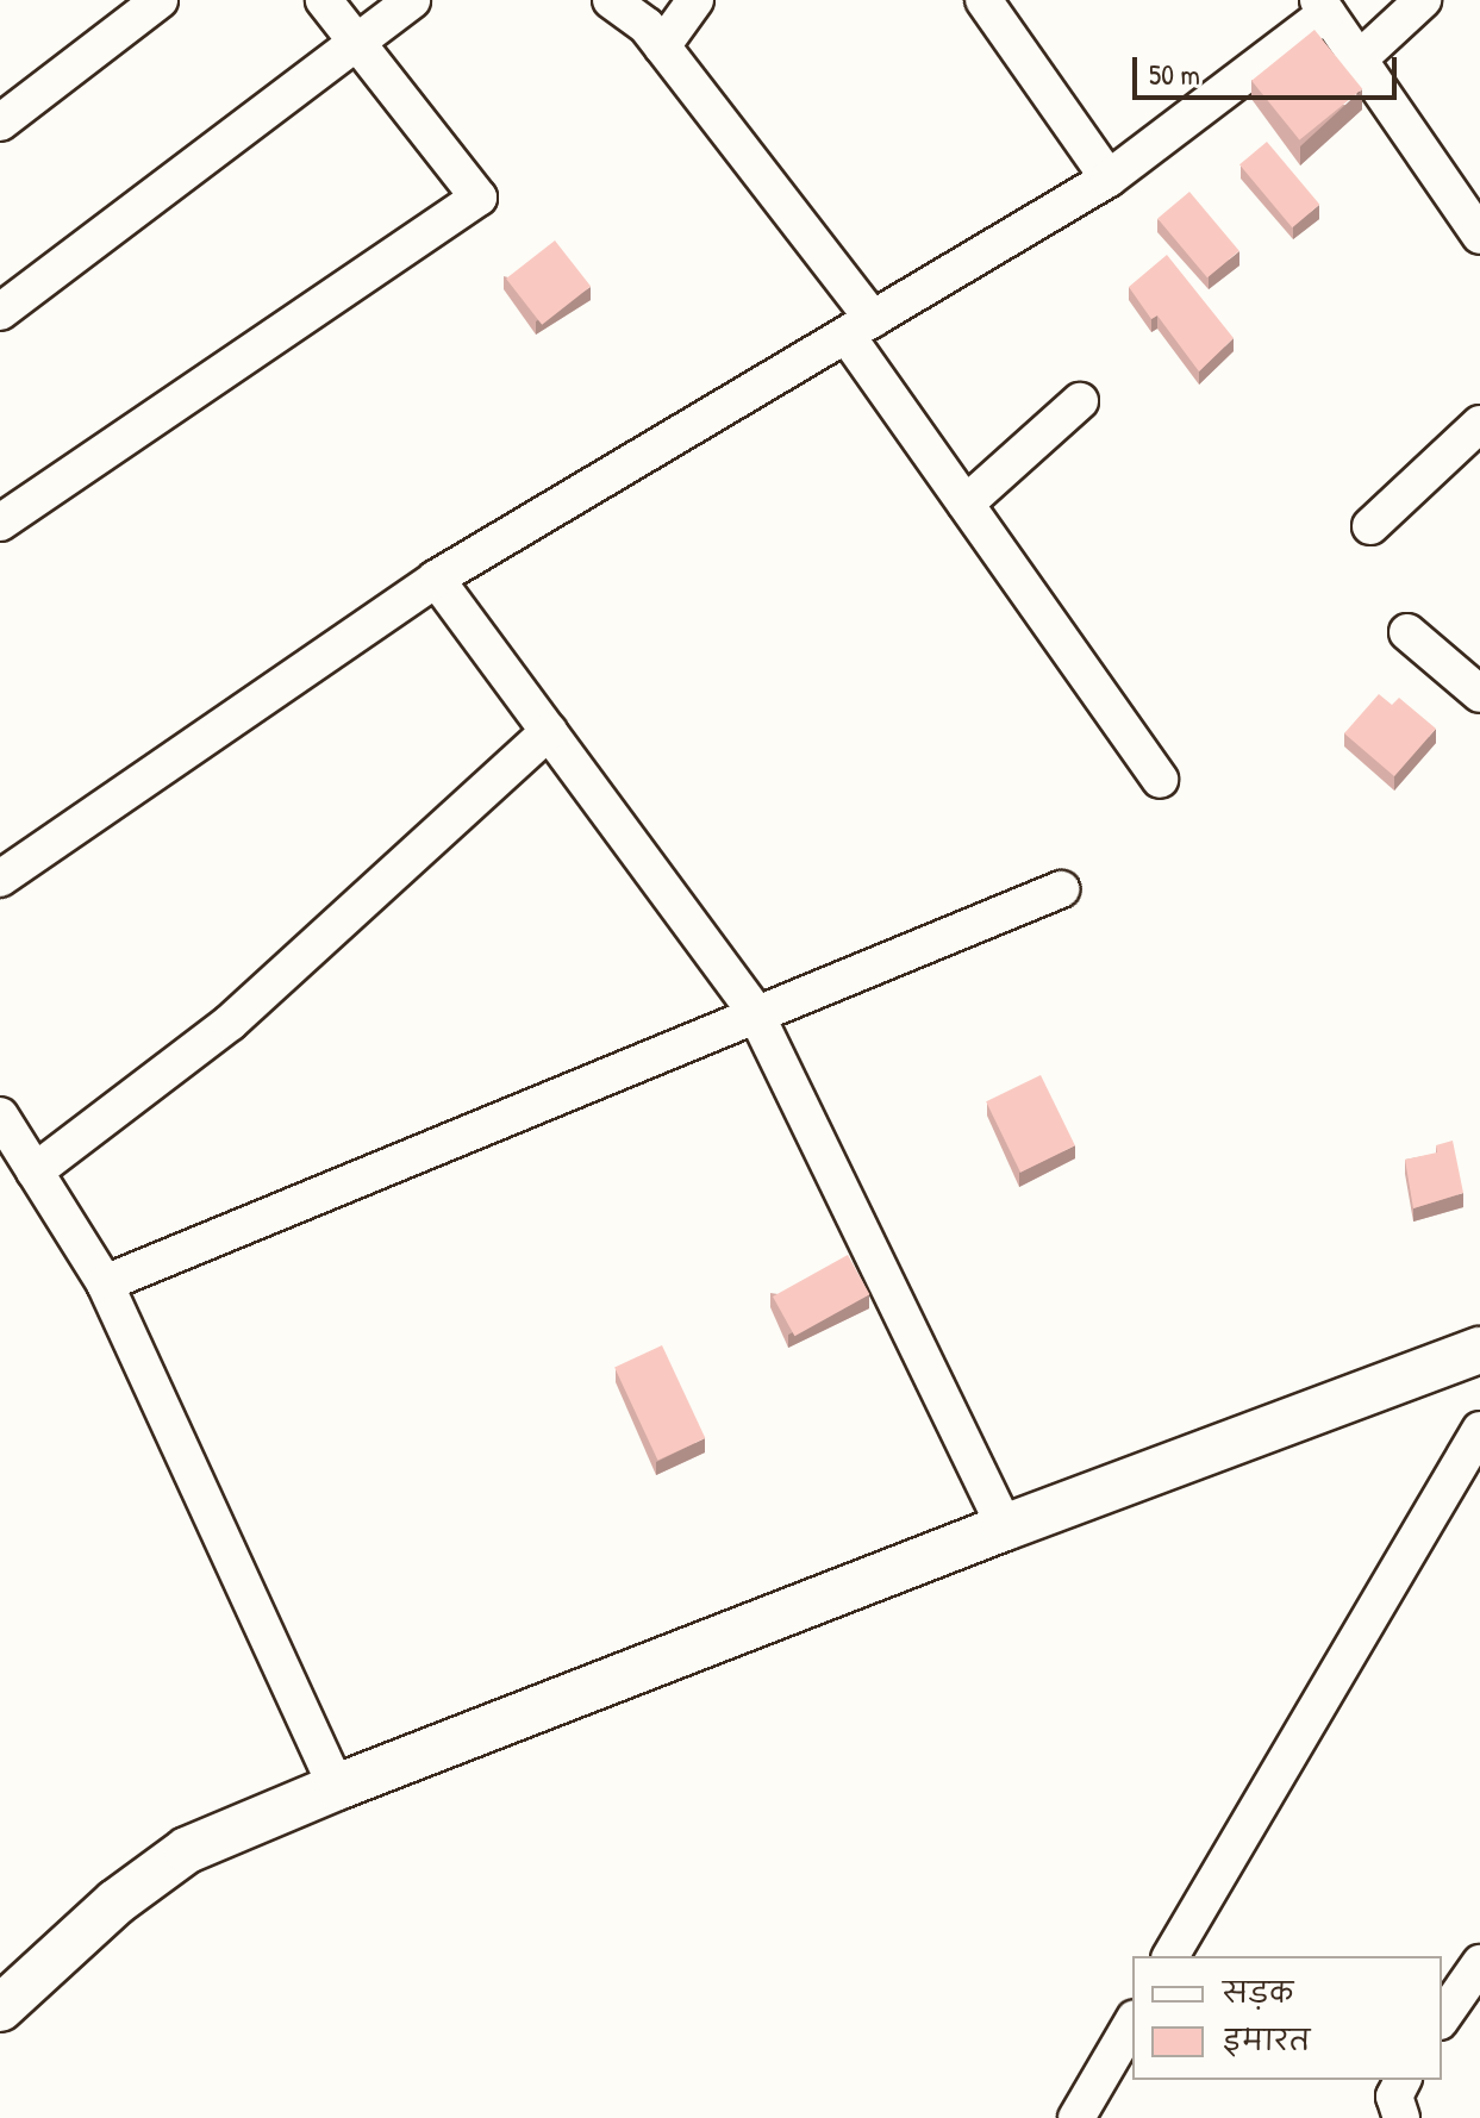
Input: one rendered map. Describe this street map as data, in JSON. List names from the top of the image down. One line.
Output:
{"legend":["सड़क","इमारत"],"scale_bar":"50 m"}
